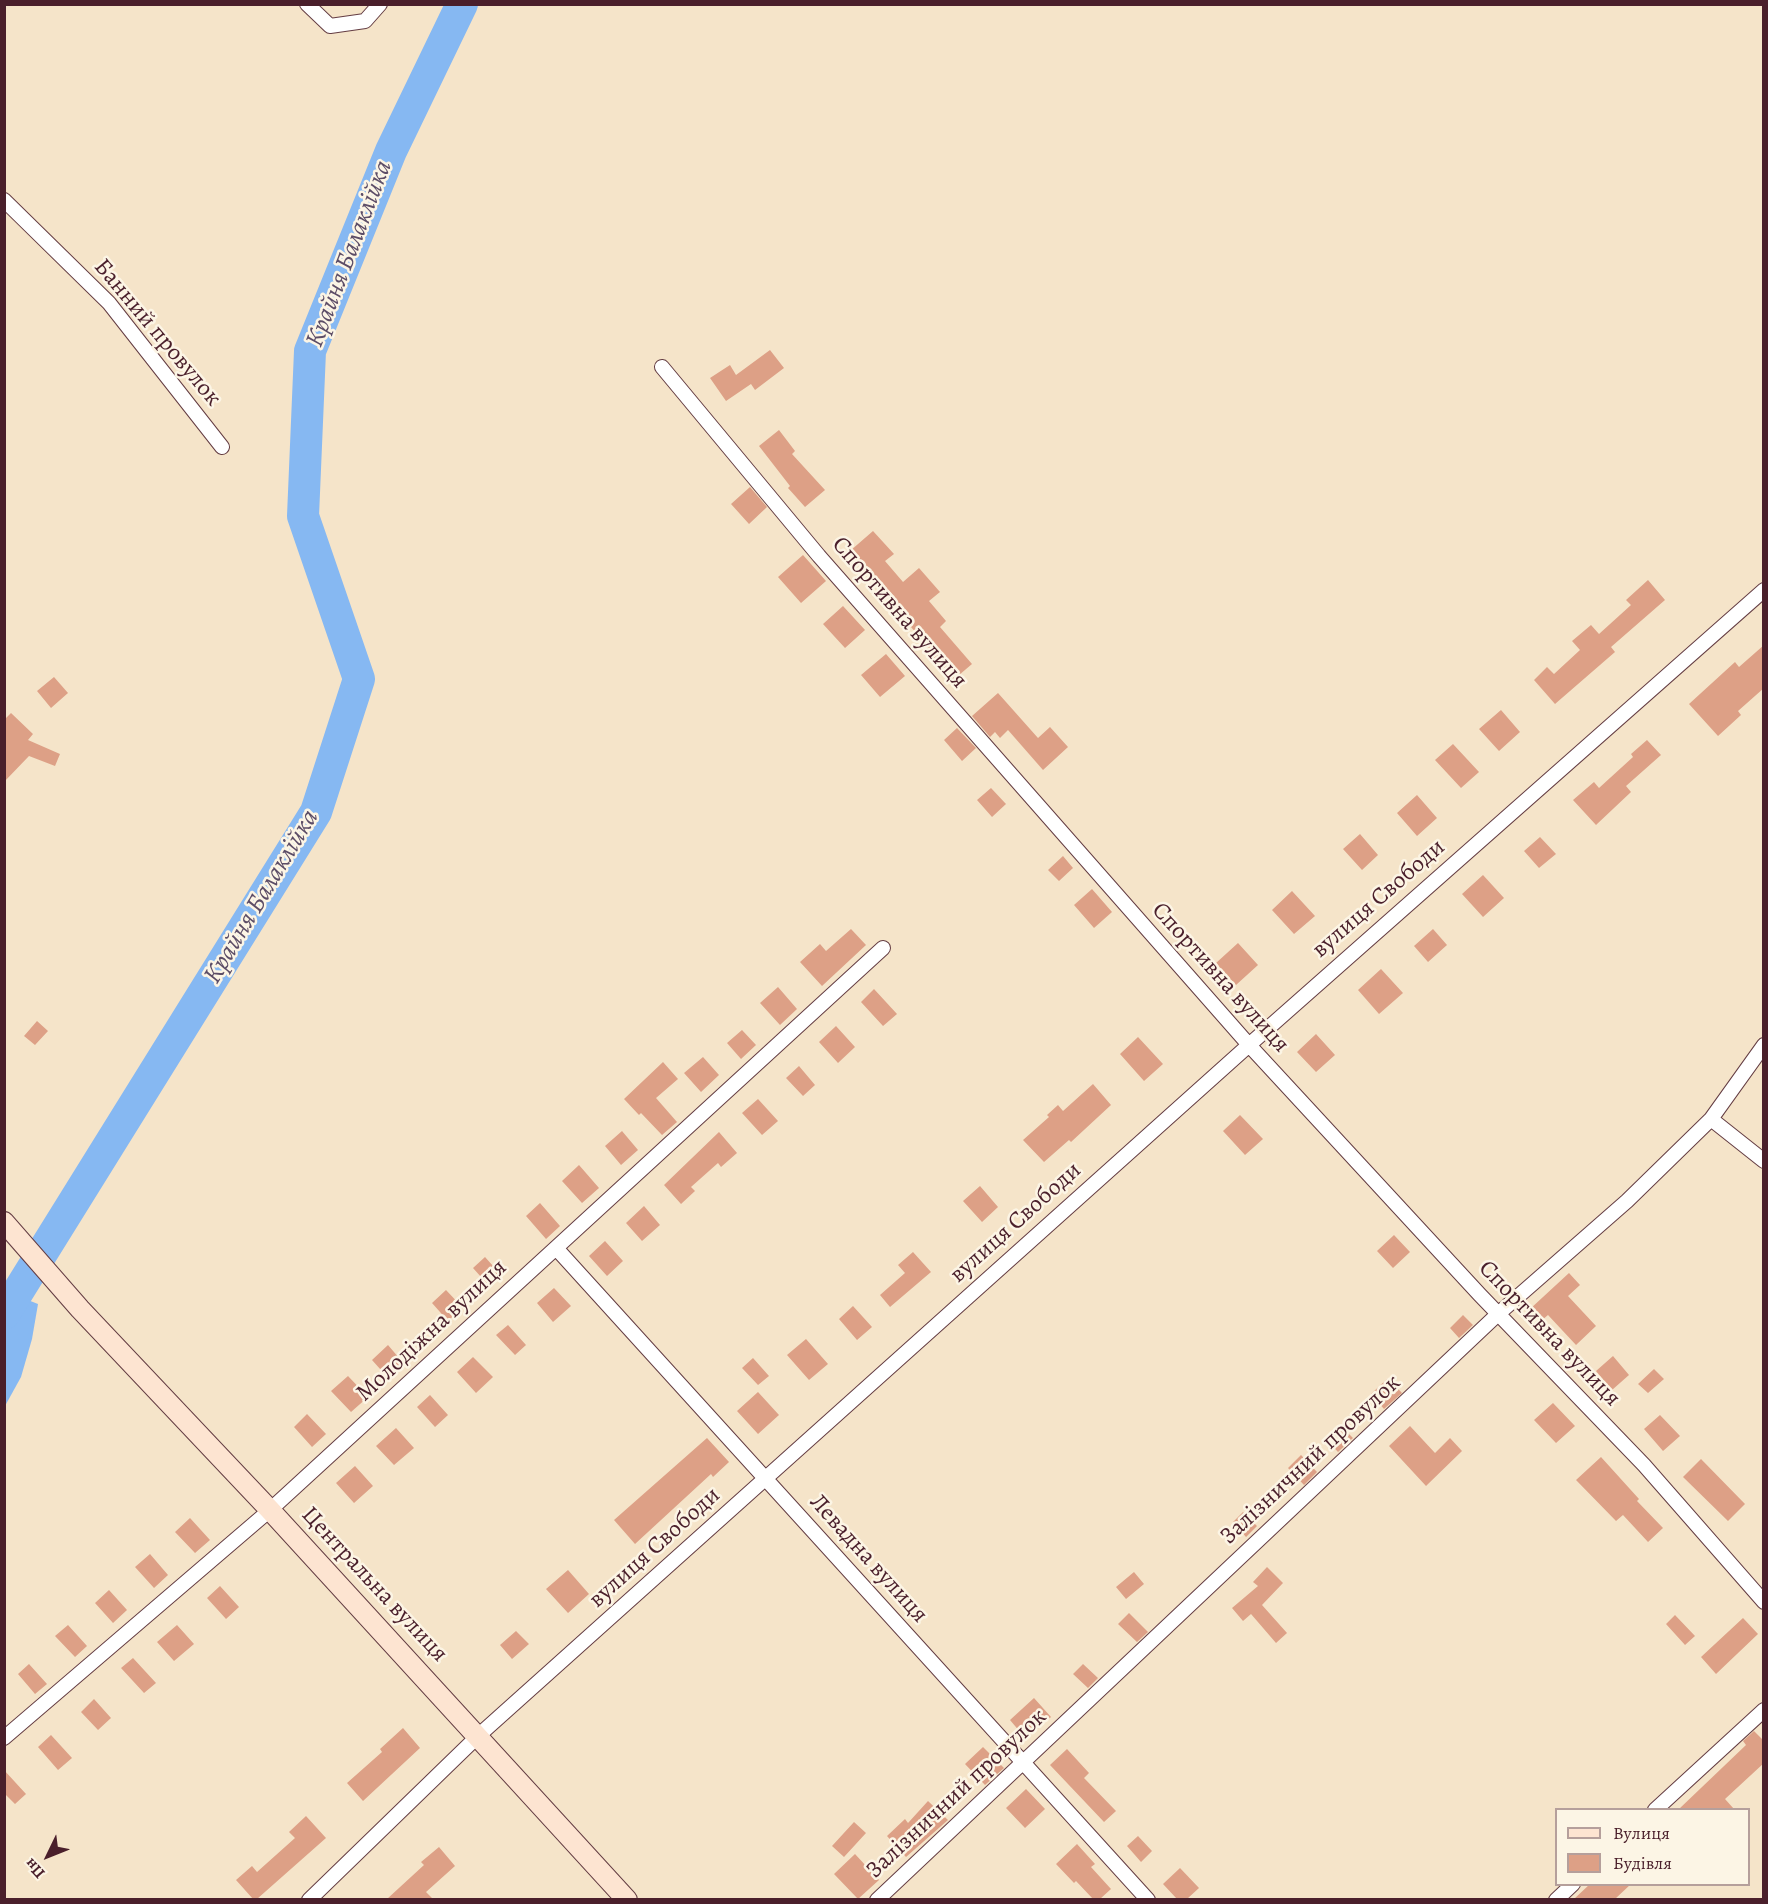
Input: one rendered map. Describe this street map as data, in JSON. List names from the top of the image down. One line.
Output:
{"streets":{"street":["Банний провулок","Спортивна вулиця","вулиця Свободи","Молодіжна вулиця","Залізничний провулок","Левадна вулиця","Центральна вулиця"]},"crossings":[["Спортивна вулиця","вулиця Свободи"],["Спортивна вулиця","Залізничний провулок"],["вулиця Свободи","Левадна вулиця"],["вулиця Свободи","Центральна вулиця"],["Молодіжна вулиця","Левадна вулиця"],["Молодіжна вулиця","Центральна вулиця"],["Залізничний провулок","Левадна вулиця"]],"water":["Крайня Балаклійка"],"legend":["Вулиця","Будівля"],"north":"bottom left"}
